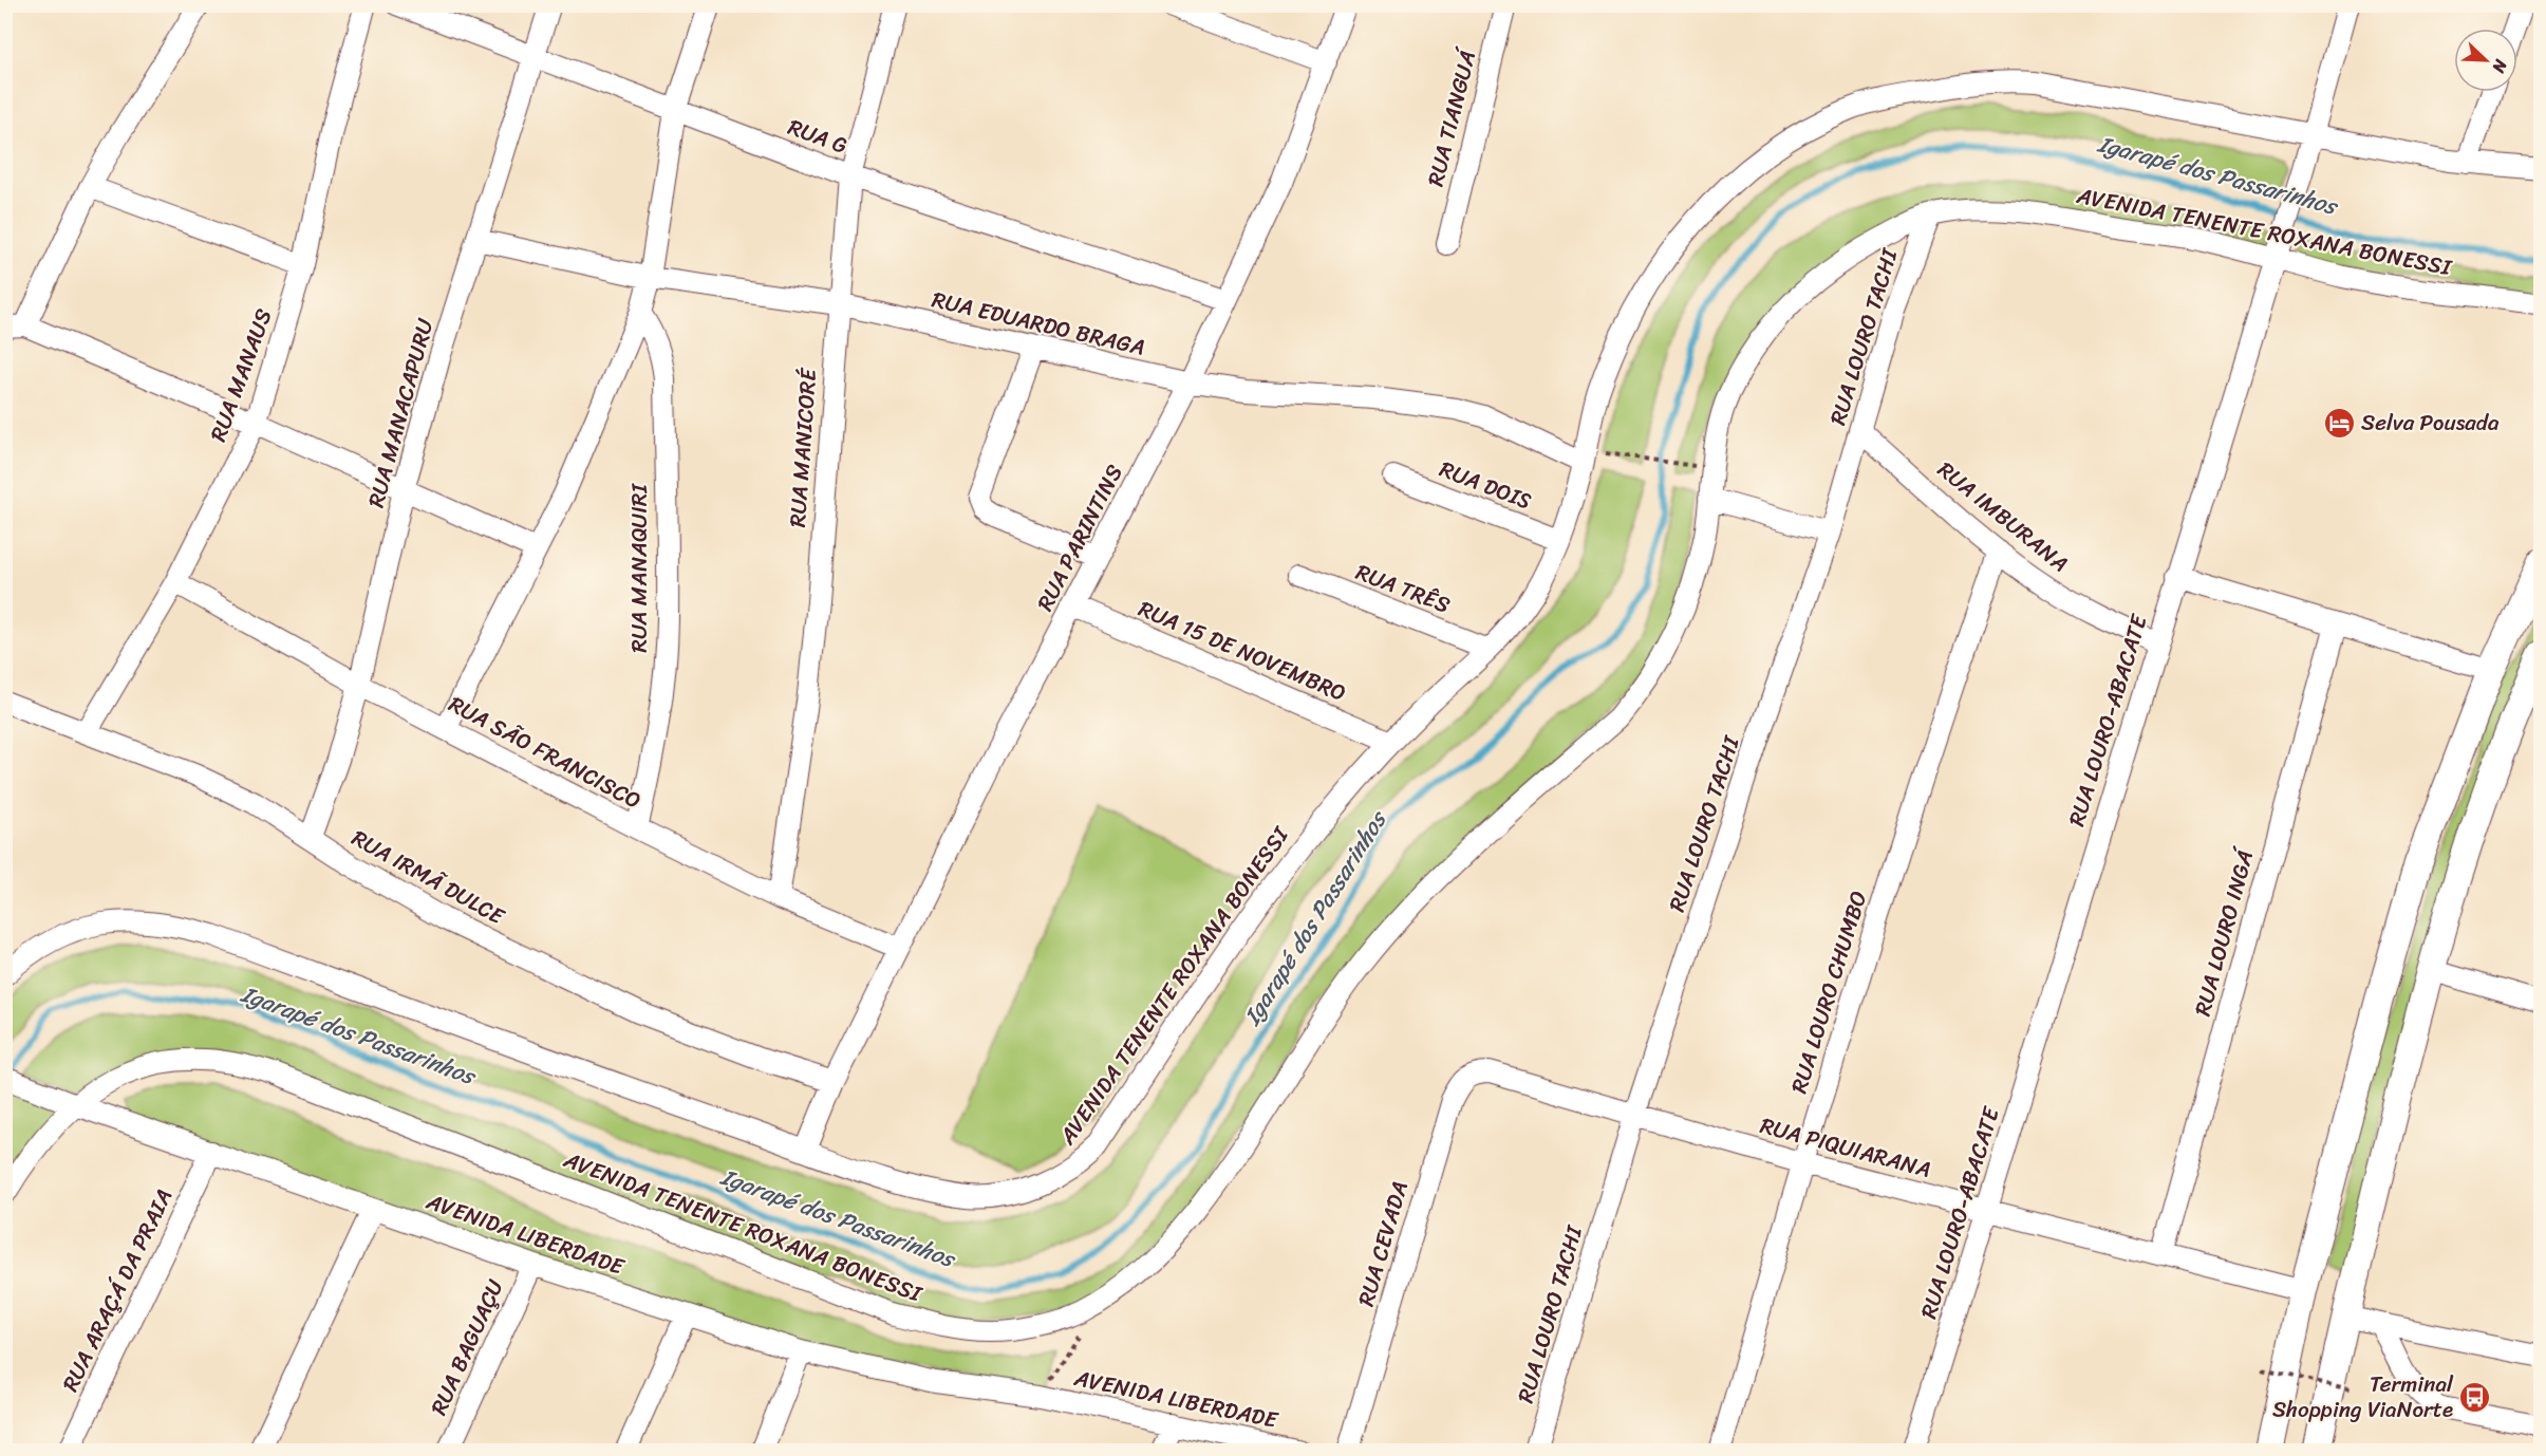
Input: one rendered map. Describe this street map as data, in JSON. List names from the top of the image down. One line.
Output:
{"streets":{"street":["RUA TIANGUÁ","RUA G","AVENIDA TENENTE ROXANA BONESSI","RUA EDUARDO BRAGA","RUA LOURO TACHI","RUA MANAUS","RUA MANACAPURU","RUA MANICORÉ","RUA DOIS","RUA IMBURANA","RUA PARINTINS","RUA MANAQUIRI","RUA TRÊS","RUA 15 DE NOVEMBRO","RUA LOURO-ABACATE","RUA SÃO FRANCISCO","RUA IRMÃ DULCE","RUA LOURO INGÁ","RUA LOURO CHUMBO","RUA PIQUIARANA","AVENIDA LIBERDADE","RUA CEVADA","RUA ARAÇÁ DA PRAIA","RUA BAGUAÇU"]},"crossings":[["RUA G","RUA MANACAPURU"],["RUA G","RUA MANICORÉ"],["RUA G","RUA PARINTINS"],["AVENIDA TENENTE ROXANA BONESSI","RUA EDUARDO BRAGA"],["AVENIDA TENENTE ROXANA BONESSI","RUA LOURO TACHI"],["AVENIDA TENENTE ROXANA BONESSI","RUA DOIS"],["AVENIDA TENENTE ROXANA BONESSI","RUA PARINTINS"],["AVENIDA TENENTE ROXANA BONESSI","RUA TRÊS"],["AVENIDA TENENTE ROXANA BONESSI","RUA 15 DE NOVEMBRO"],["AVENIDA TENENTE ROXANA BONESSI","RUA LOURO-ABACATE"],["AVENIDA TENENTE ROXANA BONESSI","AVENIDA LIBERDADE"],["RUA EDUARDO BRAGA","RUA MANACAPURU"],["RUA EDUARDO BRAGA","RUA MANICORÉ"],["RUA EDUARDO BRAGA","RUA PARINTINS"],["RUA LOURO TACHI","RUA IMBURANA"],["RUA LOURO TACHI","RUA PIQUIARANA"],["RUA MANAUS","RUA SÃO FRANCISCO"],["RUA MANAUS","RUA IRMÃ DULCE"],["RUA MANACAPURU","RUA SÃO FRANCISCO"],["RUA MANACAPURU","RUA IRMÃ DULCE"],["RUA MANICORÉ","RUA SÃO FRANCISCO"],["RUA IMBURANA","RUA LOURO-ABACATE"],["RUA IMBURANA","RUA LOURO CHUMBO"],["RUA PARINTINS","RUA 15 DE NOVEMBRO"],["RUA PARINTINS","RUA SÃO FRANCISCO"],["RUA PARINTINS","RUA IRMÃ DULCE"],["RUA MANAQUIRI","RUA SÃO FRANCISCO"],["RUA LOURO-ABACATE","RUA PIQUIARANA"],["RUA LOURO INGÁ","RUA PIQUIARANA"],["RUA LOURO CHUMBO","RUA PIQUIARANA"],["RUA PIQUIARANA","RUA CEVADA"],["AVENIDA LIBERDADE","RUA ARAÇÁ DA PRAIA"],["AVENIDA LIBERDADE","RUA BAGUAÇU"]],"water":["Igarapé dos Passarinhos"],"places":{"hotel":["Selva Pousada"],"bus stop":["Terminal Shopping ViaNorte"]},"north":"bottom right"}
